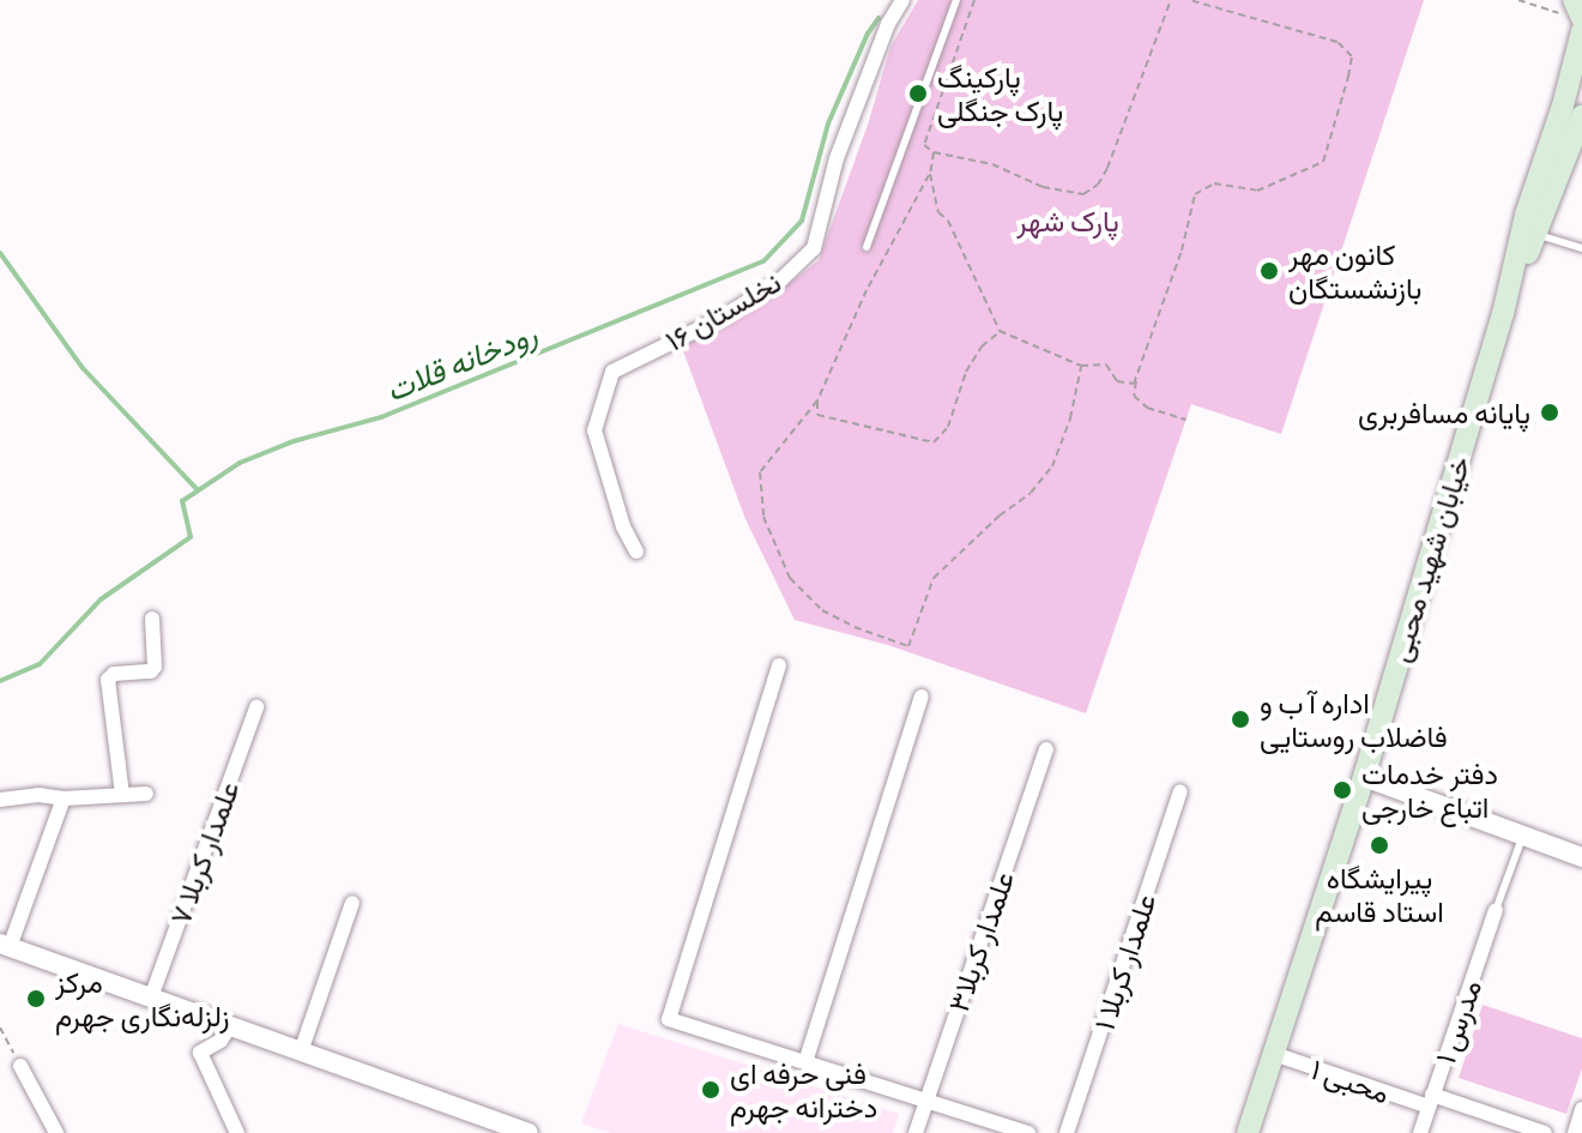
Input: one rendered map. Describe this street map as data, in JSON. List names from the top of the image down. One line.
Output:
{"streets":{"main road":["خیابان شهید محبی"],"street":["نخلستان ۱۶","علمدار کربلا ۷","علمدار کربلا۳","علمدار کربلا ۱","مدرس ۱","محبی ۱"]},"crossings":[["خیابان شهید محبی","محبی ۱"],["مدرس ۱","محبی ۱"]],"water":["رودخانه قلات"],"parks":["پارک شهر"],"places":["پارکینگ پارک جنگلی","کانون مهر بازنشستگان","پایانه مسافربری","اداره آ ب و فاضلاب روستایی","دفتر خدمات اتباع خارجی","پیرایشگاه استاد قاسم","مرکز زلزله‌نگاری جهرم","فنی حرفه ای دخترانه جهرم"]}
